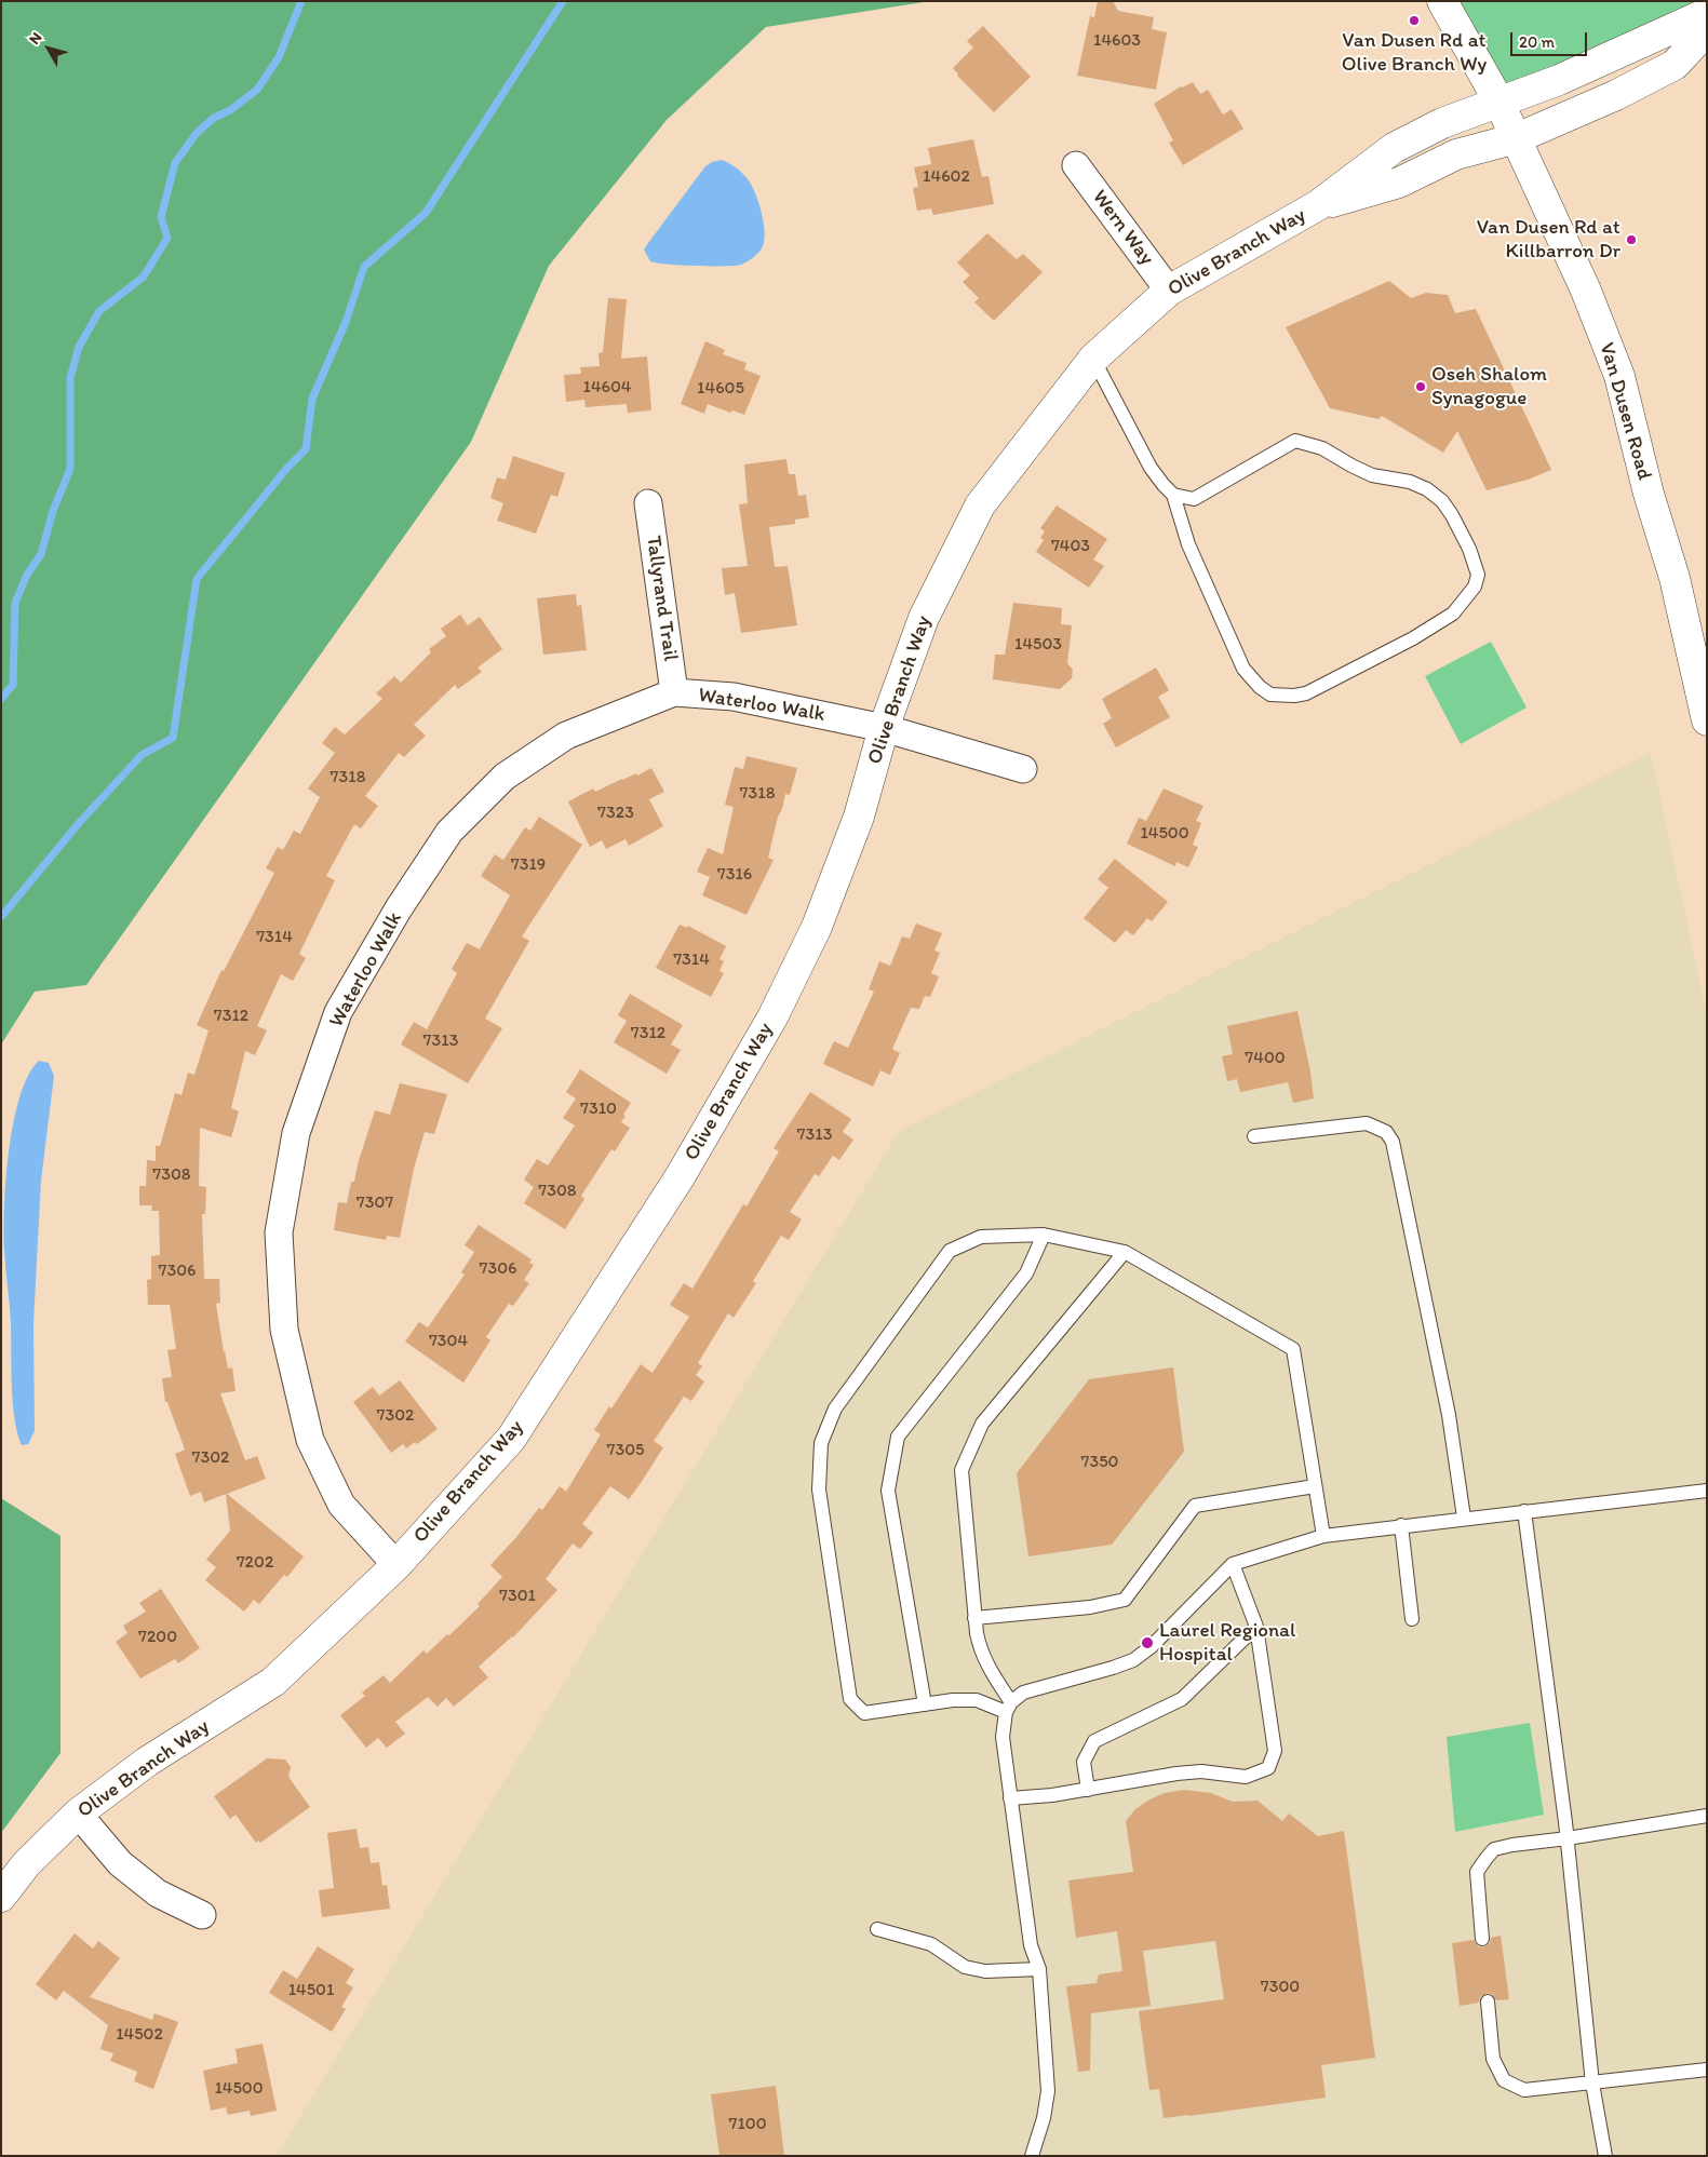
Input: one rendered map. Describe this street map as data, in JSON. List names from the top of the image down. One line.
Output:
{"streets":{"street":["Wern Way","Olive Branch Way","Van Dusen Road","Tallyrand Trail","Waterloo Walk"]},"crossings":[["Wern Way","Olive Branch Way"],["Olive Branch Way","Van Dusen Road"],["Olive Branch Way","Waterloo Walk"],["Tallyrand Trail","Waterloo Walk"]],"places":["Van Dusen Rd at Olive Branch Wy","Van Dusen Rd at Killbarron Dr","Oseh Shalom Synagogue","Laurel Regional Hospital"],"house_numbers":["14603","14602","14604","14605","7403","14503","7318","7318","7323","14500","7319","7316","7314","7314","7312","7312","7313","7400","7310","7313","7308","7308","7307","7306","7306","7304","7302","7305","7302","7350","7202","7301","7200","7300","14501","14502","14500","7100"],"scale_bar":"20 m","north":"top left"}
